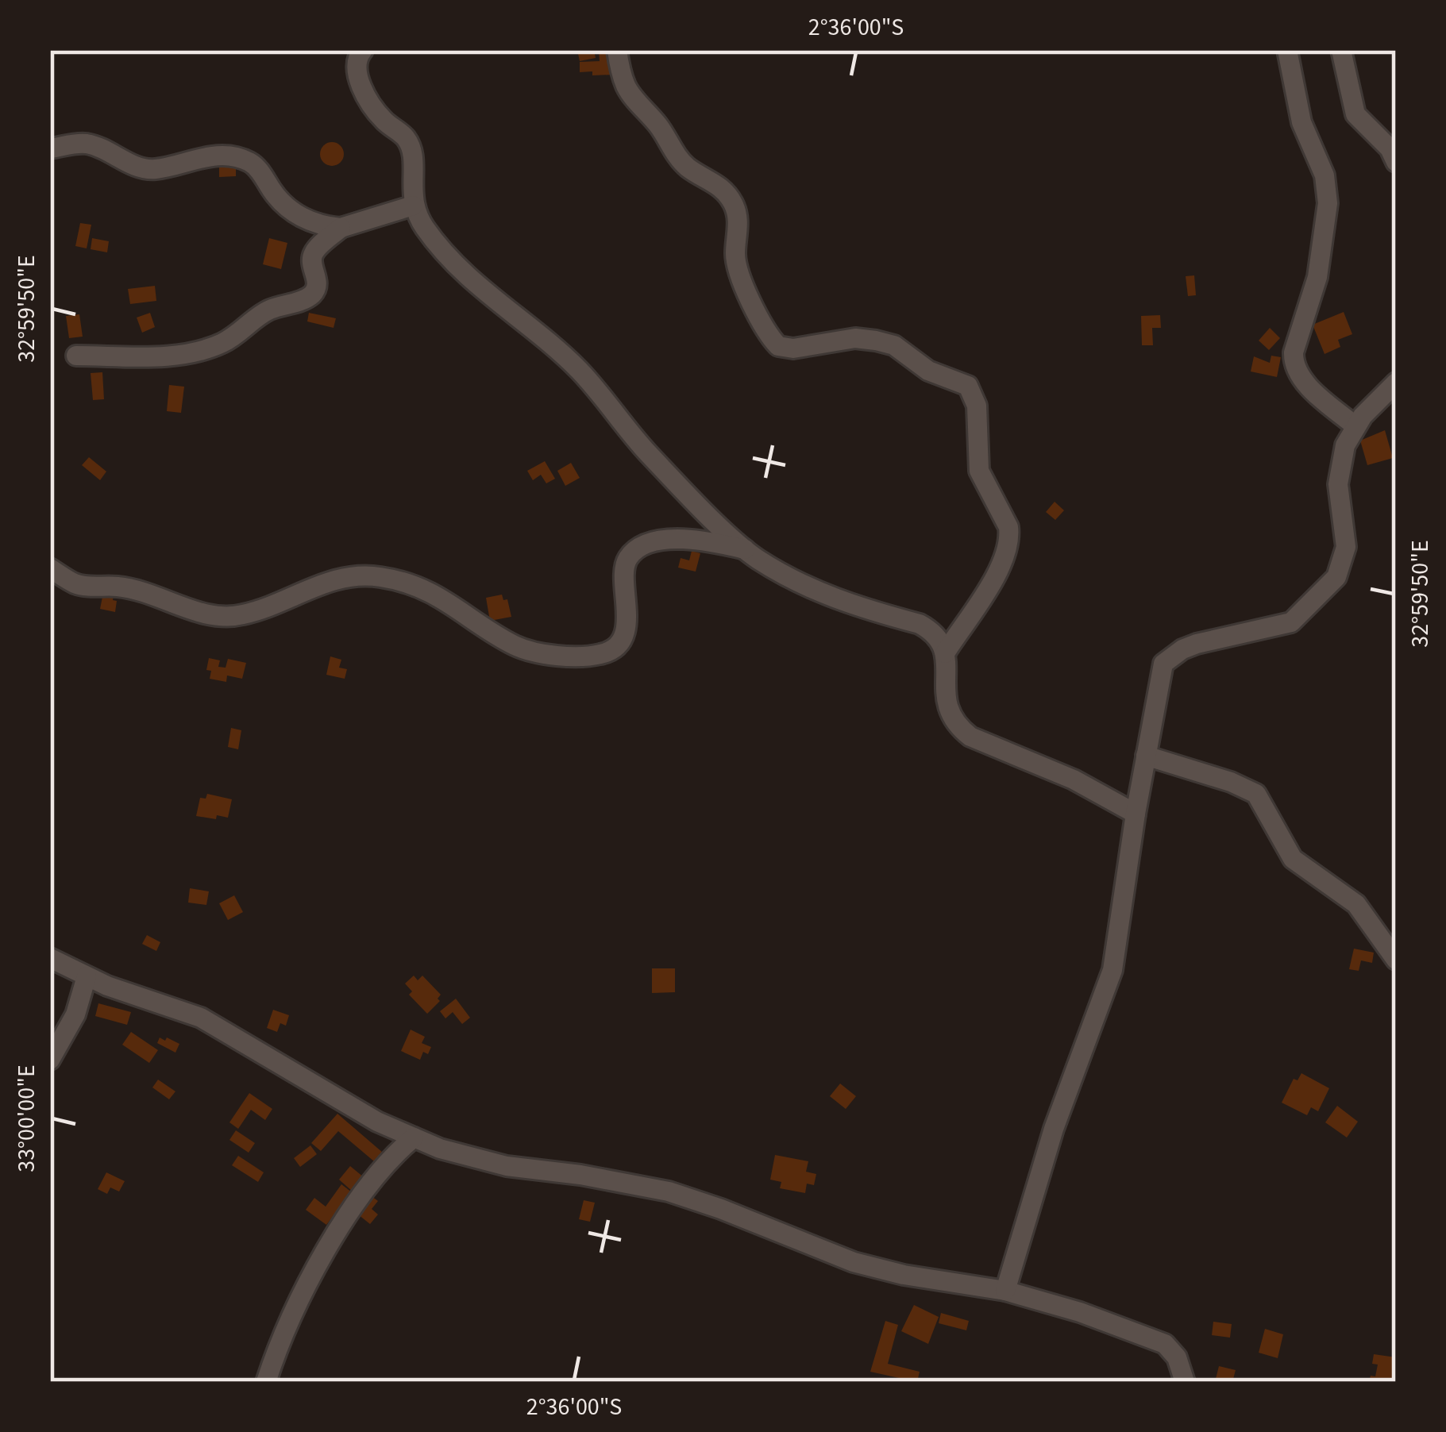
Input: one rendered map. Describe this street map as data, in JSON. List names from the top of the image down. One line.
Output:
{"coordinates":["2°36'00\"S","32°59'50\"E","33°00'00\"E"]}
